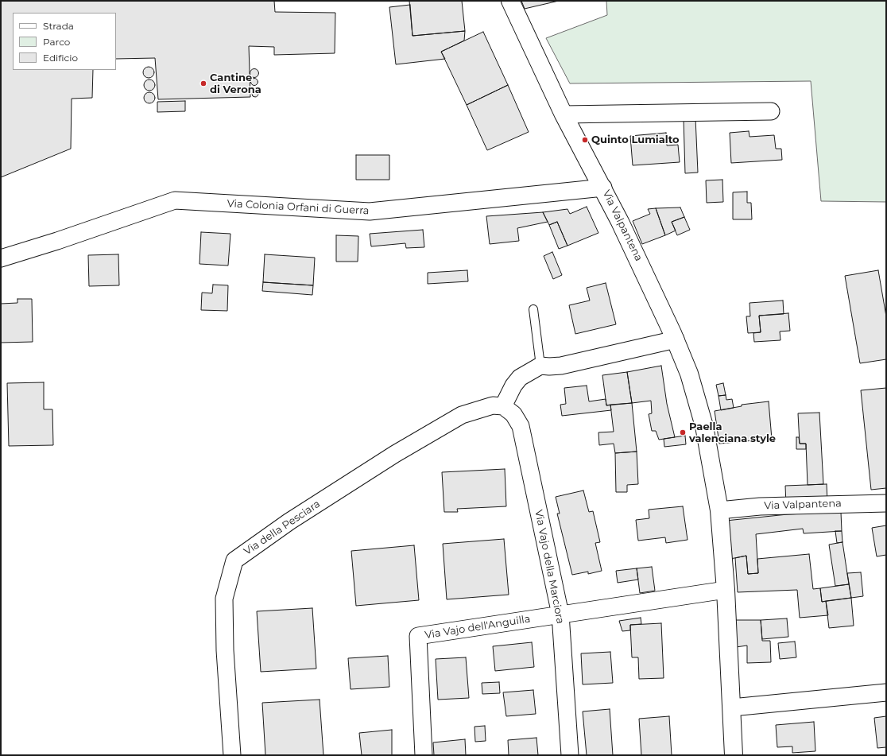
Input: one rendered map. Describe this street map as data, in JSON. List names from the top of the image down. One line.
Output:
{"streets":{"street":["Via Colonia Orfani di Guerra","Via Valpantena","Via della Pesciara","Via Vajo della Marciora","Via Vajo dell'Anguilla"]},"crossings":[["Via Colonia Orfani di Guerra","Via Valpantena"],["Via della Pesciara","Via Vajo della Marciora"],["Via Vajo della Marciora","Via Vajo dell'Anguilla"]],"places":["Cantine di Verona","Quinto Lumialto","Paella valenciana style"],"legend":["Strada","Parco","Edificio"]}
